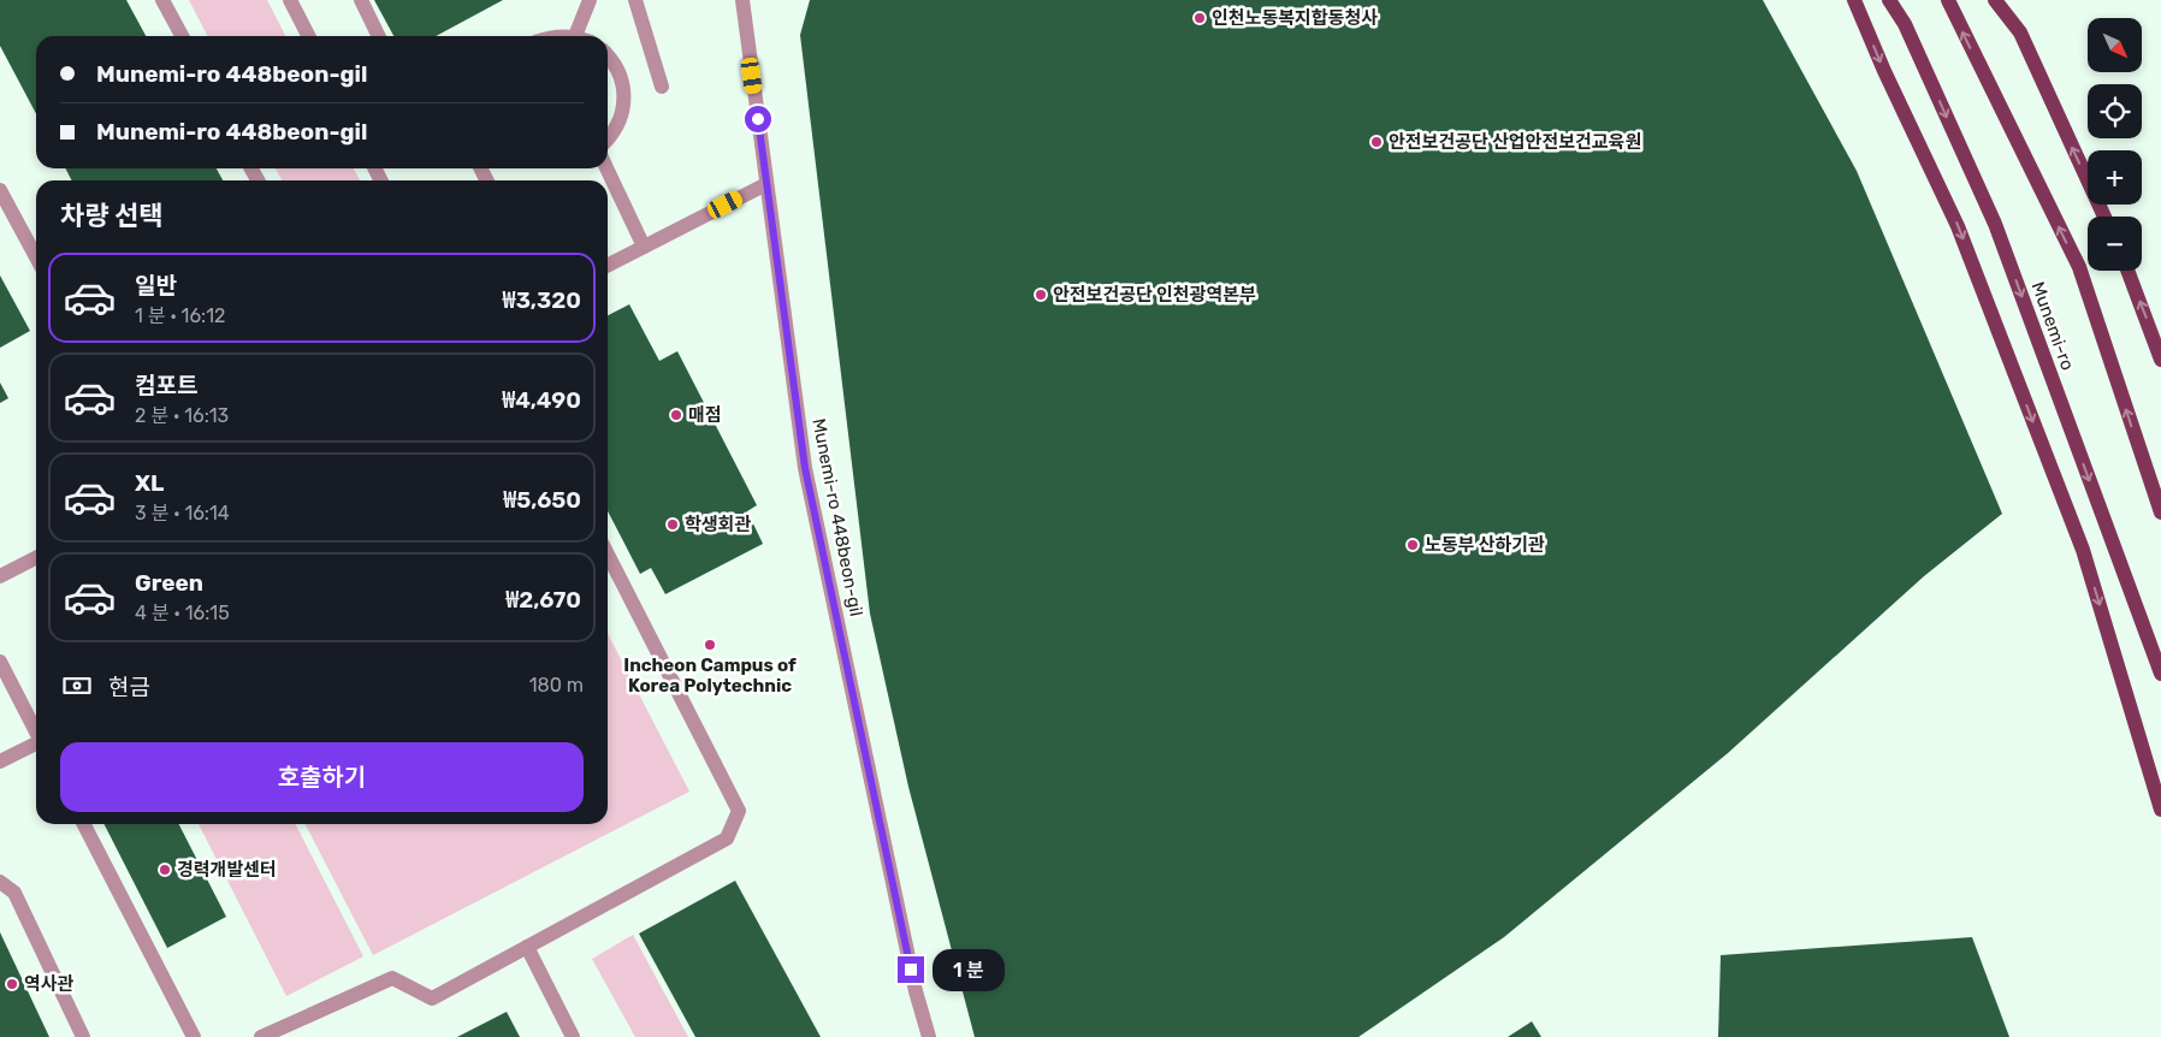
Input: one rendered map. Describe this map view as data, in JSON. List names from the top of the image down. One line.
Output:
{"streets":{"main road":["Munemi-ro"],"street":["Munemi-ro 448beon-gil"]},"places":["인천노동복지합동청사","안전보건공단 산업안전보건교육원","안전보건공단 인천광역본부","매점","학생회관","노동부 산하기관","Incheon Campus of Korea Polytechnic","경력개발센터","역사관"],"north":"bottom right","page":{"map_buttons":["+","−"],"banner":["Munemi-ro 448beon-gil","Munemi-ro 448beon-gil"],"heading":"차량 선택","list":[{"name":"일반","note":"1 분 · 16:12","value":"₩3,320"},{"name":"컴포트","note":"2 분 · 16:13","value":"₩4,490"},{"name":"XL","note":"3 분 · 16:14","value":"₩5,650"},{"name":"Green","note":"4 분 · 16:15","value":"₩2,670"}],"pay":["현금","180 m"],"buttons":"호출하기","bubble":"1 분"}}
